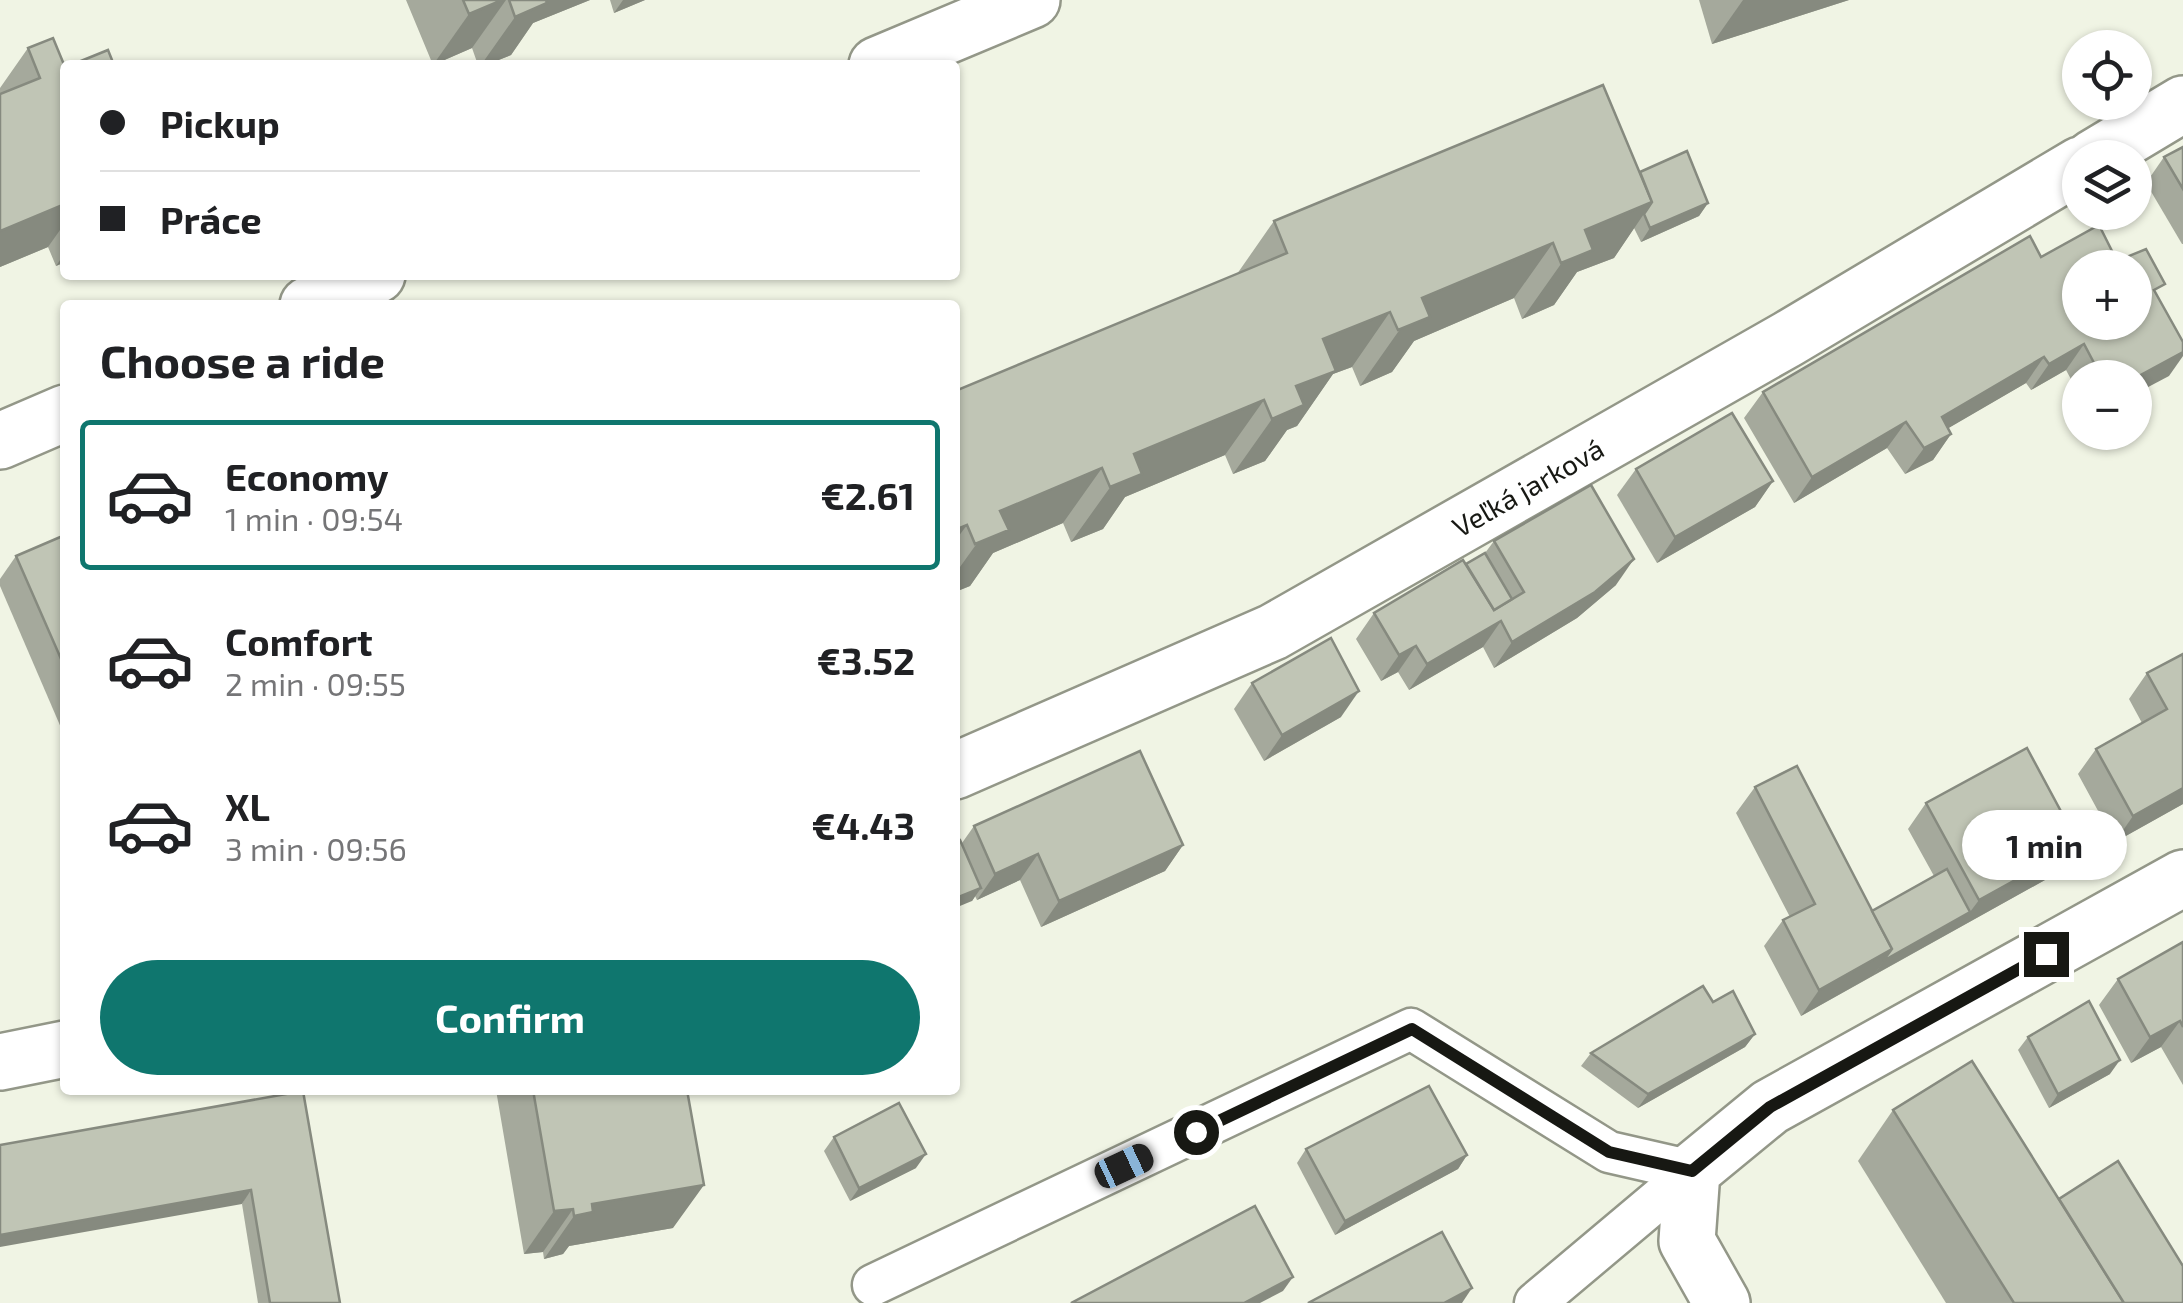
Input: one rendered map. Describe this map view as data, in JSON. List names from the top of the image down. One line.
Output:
{"streets":{"street":["Veľká jarková"]},"page":{"map_buttons":["+","−"],"banner":["Pickup","Práce"],"heading":"Choose a ride","list":[{"name":"Economy","note":"1 min · 09:54","value":"€2.61"},{"name":"Comfort","note":"2 min · 09:55","value":"€3.52"},{"name":"XL","note":"3 min · 09:56","value":"€4.43"}],"bubble":"1 min","buttons":"Confirm"}}
